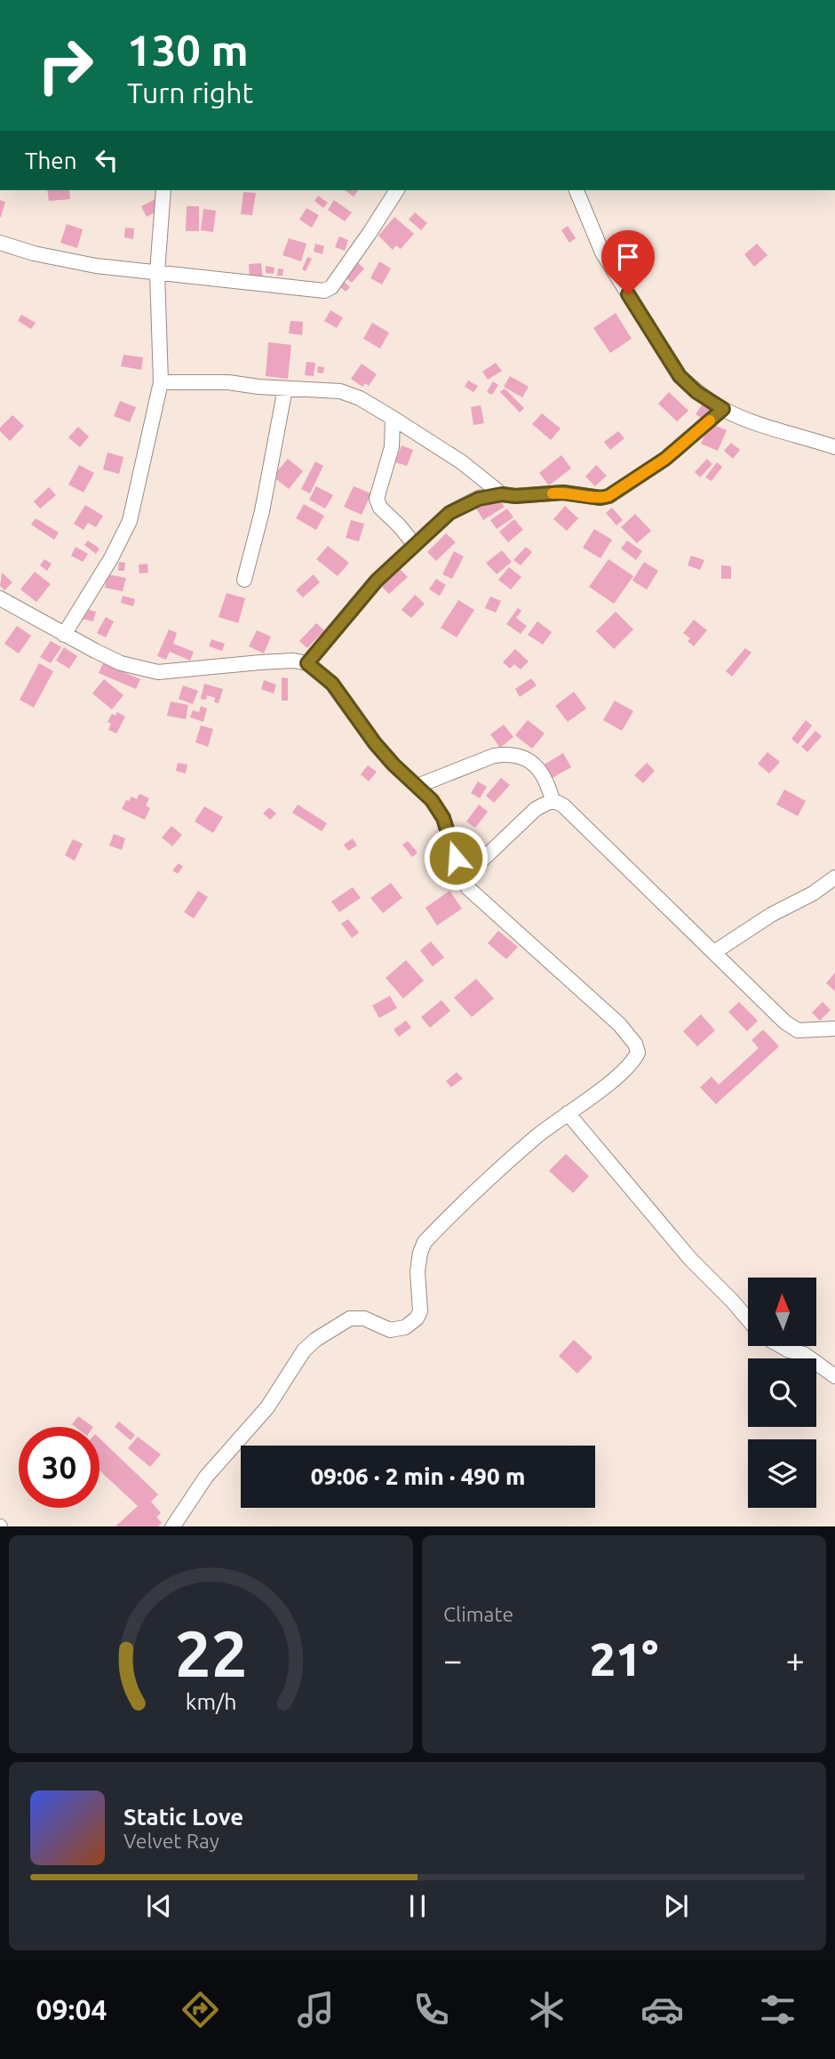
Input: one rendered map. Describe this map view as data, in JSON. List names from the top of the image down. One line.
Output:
{"north":"top","page":{"turn":["130 m","Turn right"],"then":"Then","limit":"30","trip":"09:06 · 2 min · 490 m","tile":"Climate","heat":["−","21°","+"],"song":["Static Love","Velvet Ray"],"tabs":"09:04","gauge":["22","km/h"]}}
